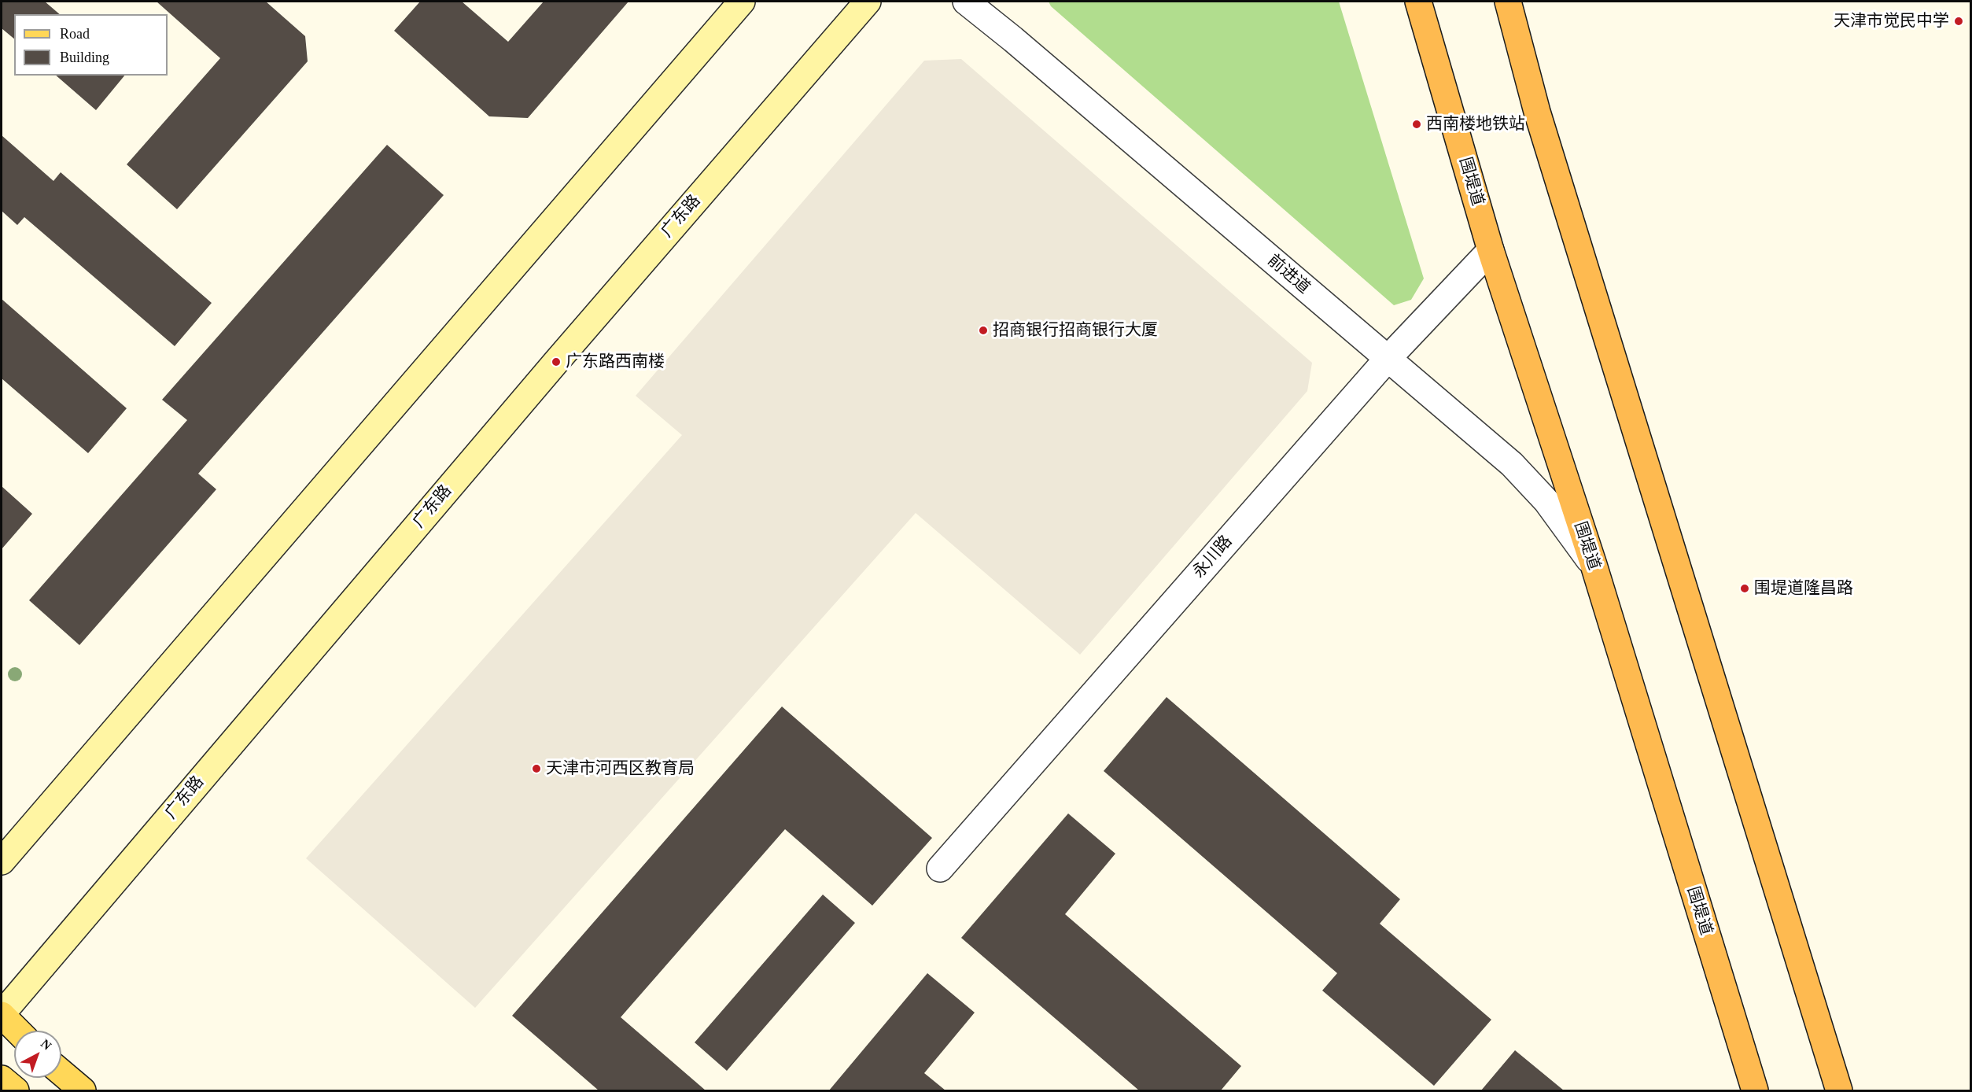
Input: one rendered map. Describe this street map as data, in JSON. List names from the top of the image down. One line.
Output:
{"streets":{"highway":["围堤道"],"main road":["广东路"],"street":["前进道","永川路"]},"crossings":[["围堤道","前进道"],["围堤道","永川路"],["前进道","永川路"]],"places":["天津市觉民中学","西南楼地铁站","招商银行招商银行大厦","广东路西南楼","围堤道隆昌路","天津市河西区教育局"],"legend":["Road","Building"],"north":"top right"}
